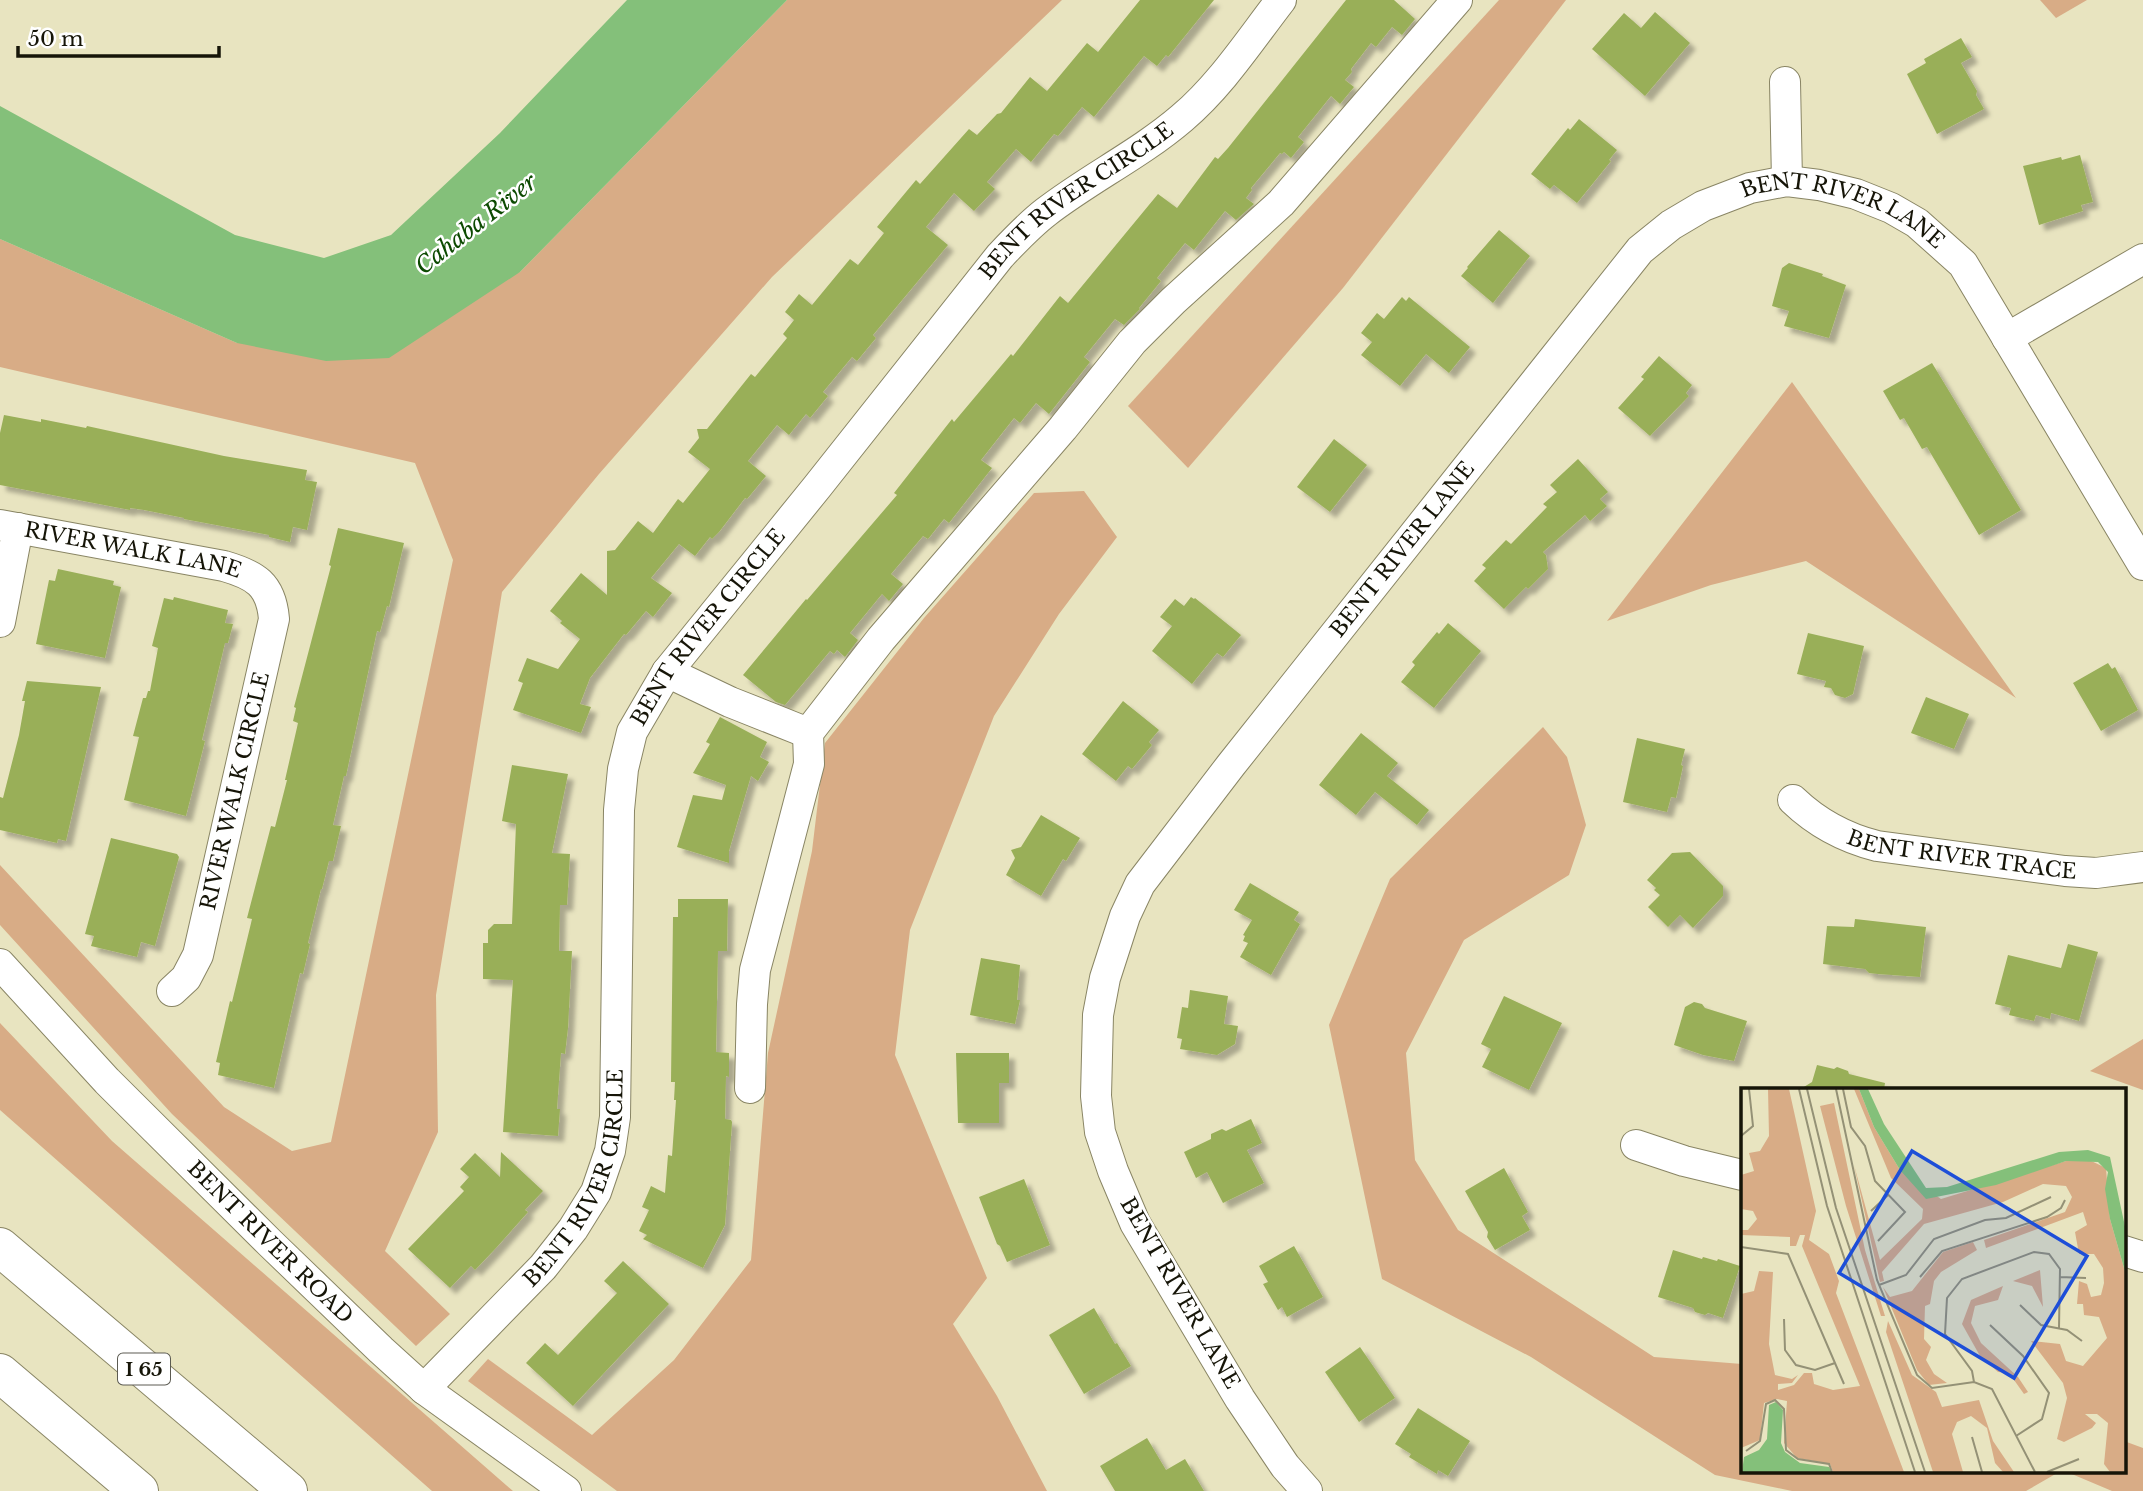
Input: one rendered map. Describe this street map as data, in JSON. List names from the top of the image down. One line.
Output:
{"streets":{"highway":["I 65"],"street":["BENT RIVER CIRCLE","BENT RIVER LANE","RIVER WALK LANE","RIVER WALK CIRCLE","BENT RIVER TRACE","BENT RIVER ROAD"]},"crossings":[["BENT RIVER CIRCLE","BENT RIVER ROAD"],["RIVER WALK LANE","RIVER WALK CIRCLE"]],"water":["Cahaba River"],"scale_bar":"50 m"}
